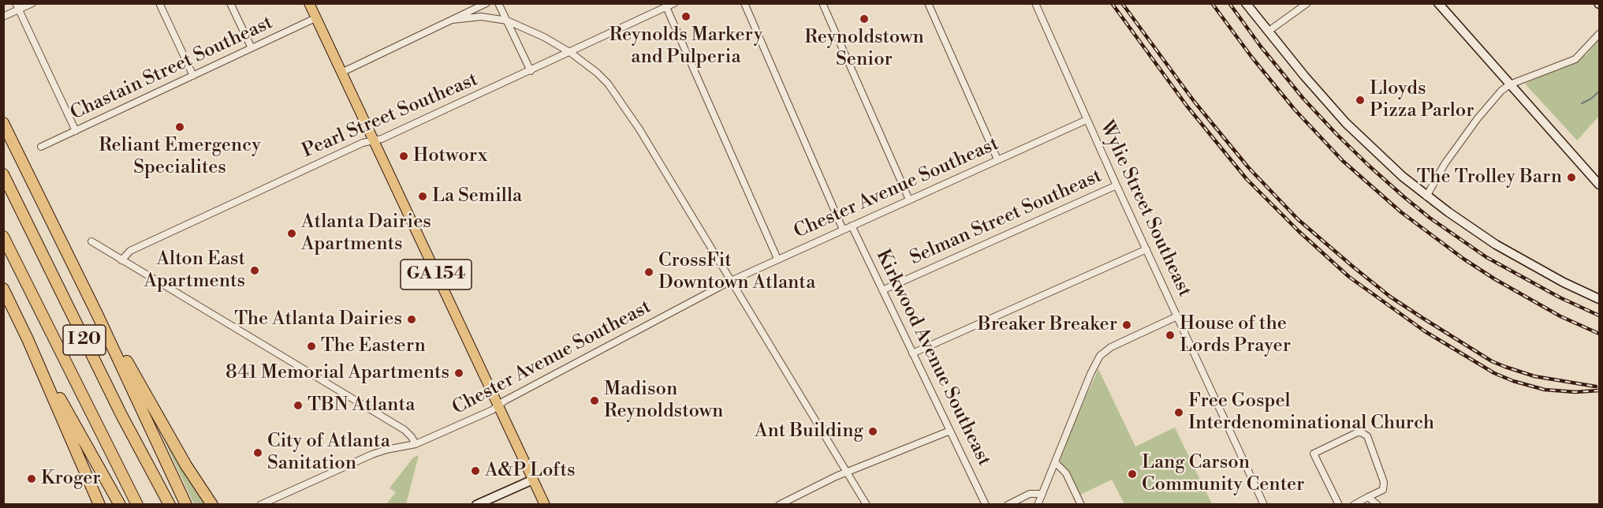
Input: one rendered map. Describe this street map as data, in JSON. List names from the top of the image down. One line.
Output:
{"streets":{"highway":["I 20"],"main road":["GA 154"],"street":["Chastain Street Southeast","Pearl Street Southeast","Chester Avenue Southeast","Wylie Street Southeast","Selman Street Southeast","Kirkwood Avenue Southeast"]},"crossings":[["Chastain Street Southeast","GA 154"],["Pearl Street Southeast","GA 154"],["Chester Avenue Southeast","Wylie Street Southeast"],["Chester Avenue Southeast","GA 154"],["Chester Avenue Southeast","Kirkwood Avenue Southeast"],["Wylie Street Southeast","Selman Street Southeast"],["Selman Street Southeast","Kirkwood Avenue Southeast"]],"places":["Reynolds Markery and Pulperia","Reynoldstown Senior","Lloyds Pizza Parlor","Reliant Emergency Specialites","Hotworx","The Trolley Barn","La Semilla","Atlanta Dairies Apartments","Alton East Apartments","CrossFit Downtown Atlanta","The Atlanta Dairies","Breaker Breaker","House of the Lords Prayer","The Eastern","841 Memorial Apartments","Madison Reynoldstown","TBN Atlanta","Free Gospel Interdenominational Church","Ant Building","City of Atlanta Sanitation","A&P Lofts","Lang Carson Community Center","Kroger"]}
